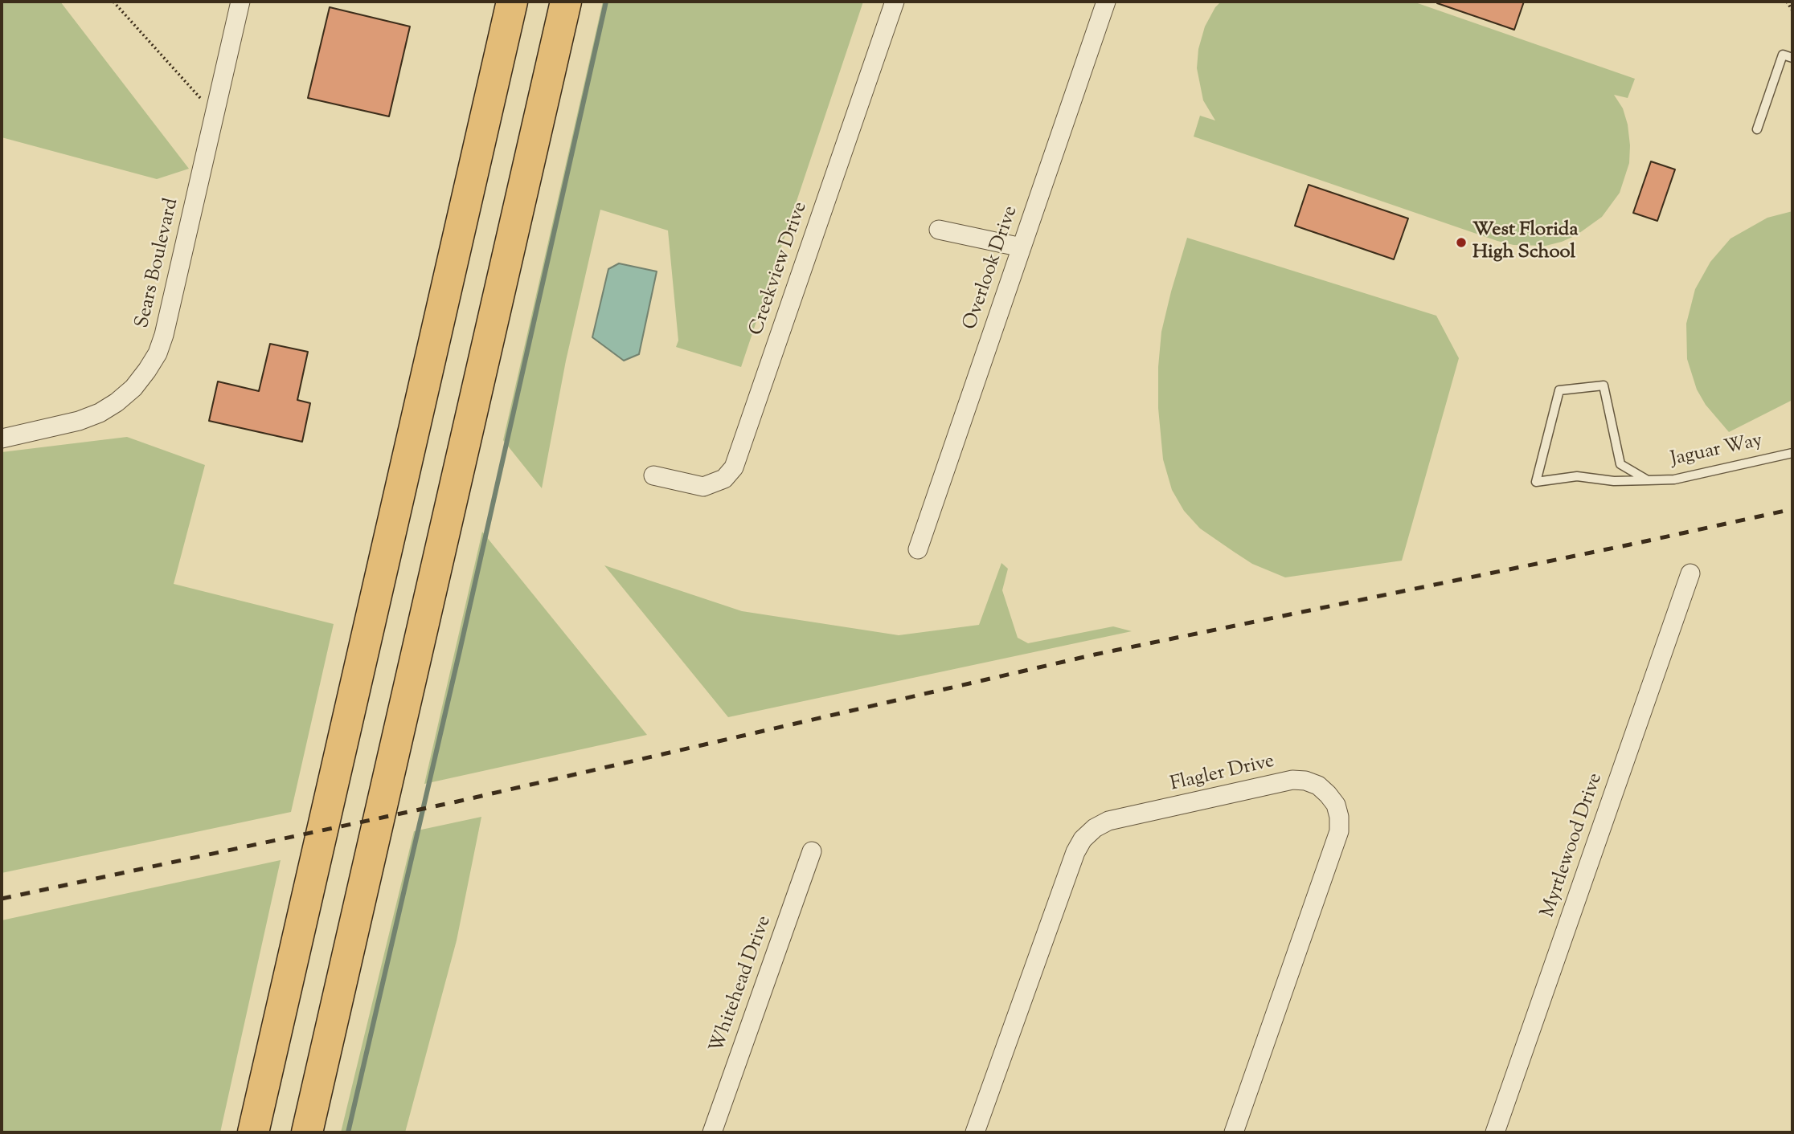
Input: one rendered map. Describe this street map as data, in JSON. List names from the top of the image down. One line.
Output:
{"streets":{"street":["Sears Boulevard","Overlook Drive","Creekview Drive","Flagler Drive","Myrtlewood Drive","Whitehead Drive"],"lane":["Jaguar Way"]},"places":["West Florida High School"]}
